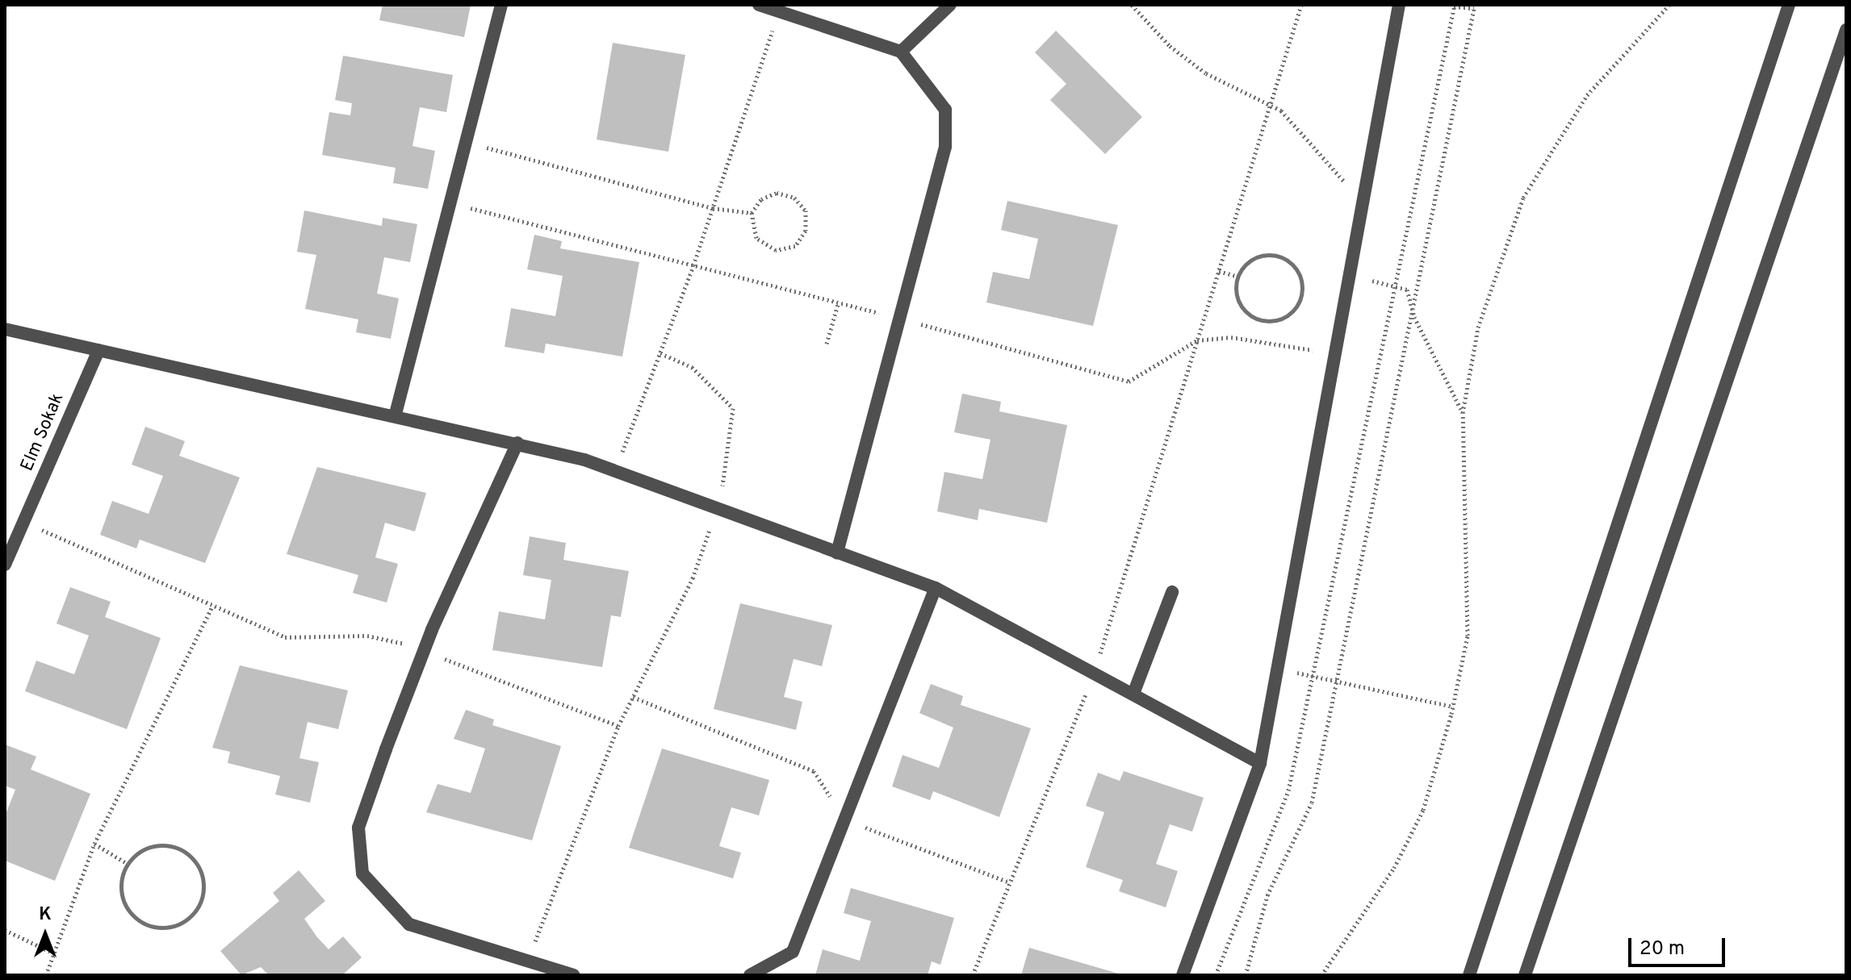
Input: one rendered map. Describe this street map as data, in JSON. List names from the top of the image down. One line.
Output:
{"streets":{"street":["Elm Sokak"]},"scale_bar":"20 m","north":"top"}
